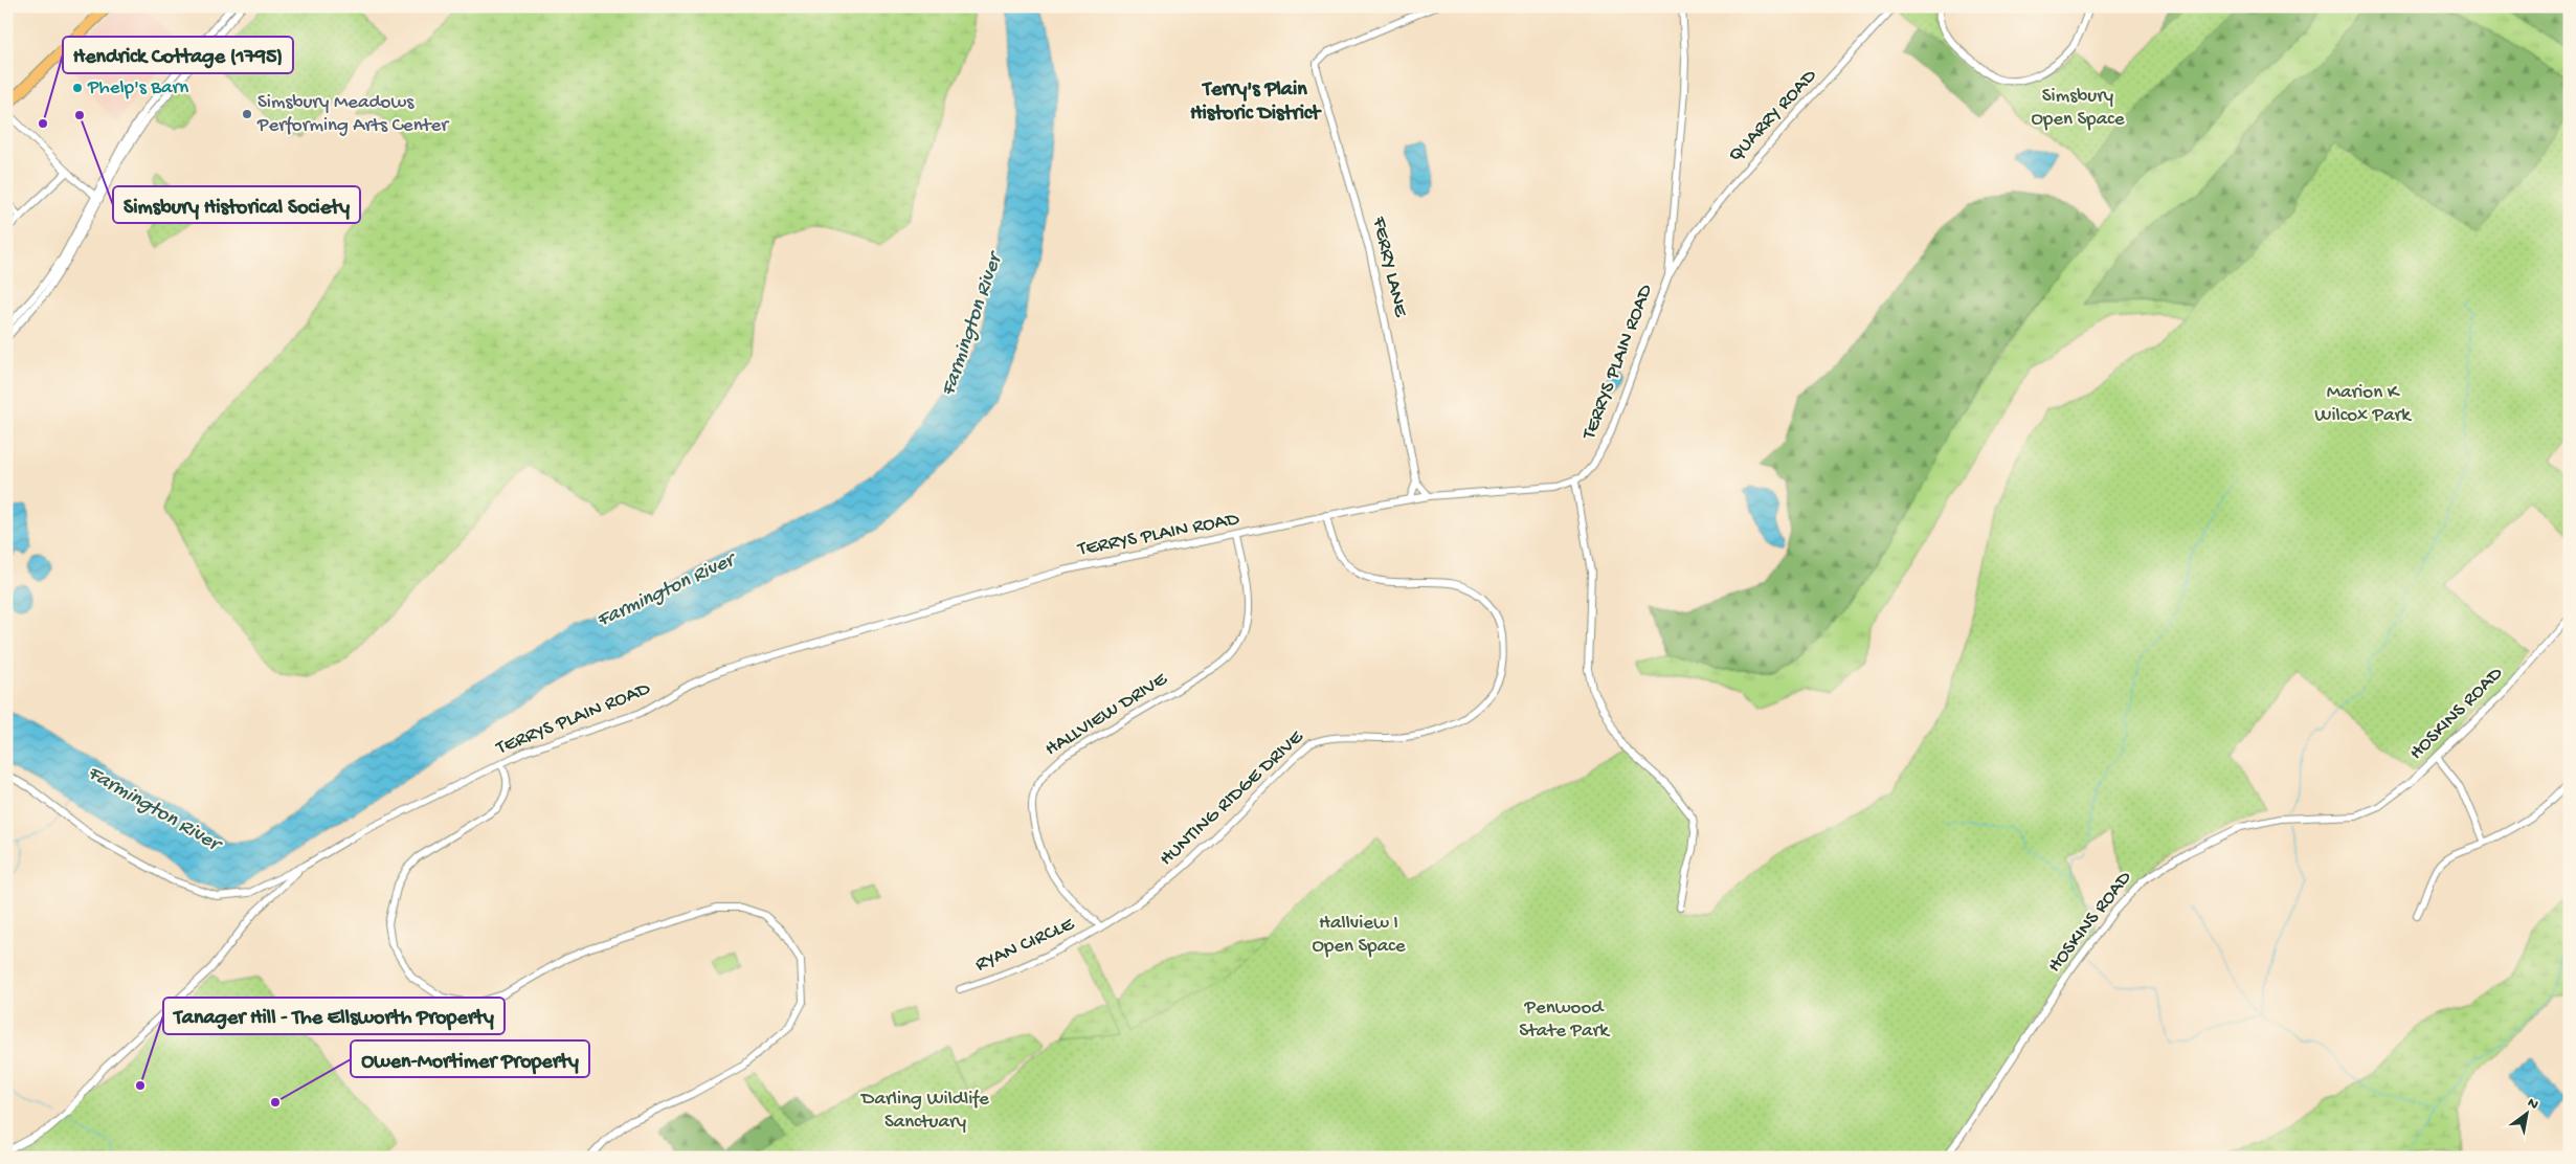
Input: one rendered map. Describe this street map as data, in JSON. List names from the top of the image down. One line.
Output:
{"streets":{"street":["QUARRY ROAD","FERRY LANE","TERRYS PLAIN ROAD","HOSKINS ROAD","HALLVIEW DRIVE","HUNTING RIDGE DRIVE","RYAN CIRCLE"]},"crossings":[["QUARRY ROAD","TERRYS PLAIN ROAD"],["FERRY LANE","TERRYS PLAIN ROAD"],["TERRYS PLAIN ROAD","HALLVIEW DRIVE"],["TERRYS PLAIN ROAD","HUNTING RIDGE DRIVE"],["HALLVIEW DRIVE","HUNTING RIDGE DRIVE"],["HALLVIEW DRIVE","RYAN CIRCLE"],["HUNTING RIDGE DRIVE","RYAN CIRCLE"]],"districts":["Terry's Plain Historic District"],"water":["Farmington River"],"parks":["Simsbury Open Space","Marion K Wilcox Park","Hallview I Open Space","Penwood State Park","Darling Wildlife Sanctuary"],"places":["Phelp's Barn","Simsbury Meadows Performing Arts Center","Simsbury Historical Society","Hendrick Cottage (1795)","Tanager Hill - The Ellsworth Property","Owen-Mortimer Property"],"north":"top right"}
